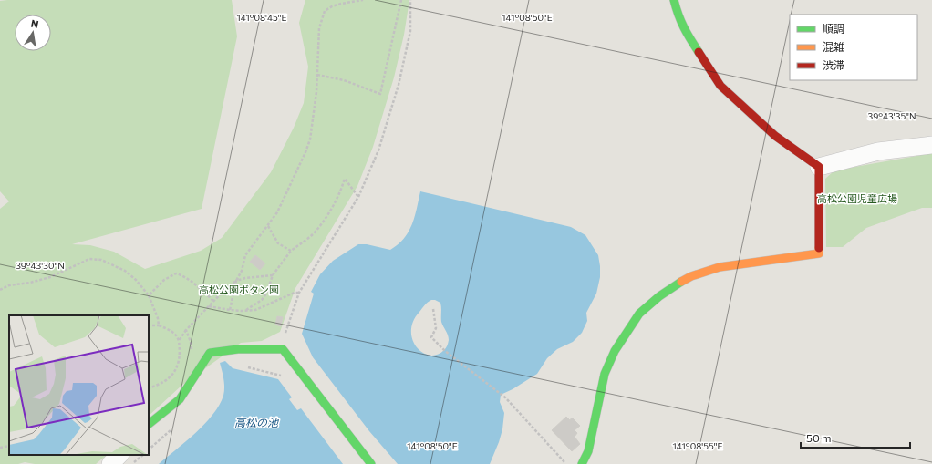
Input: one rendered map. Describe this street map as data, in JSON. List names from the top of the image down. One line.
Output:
{"water":["高松の池"],"parks":["高松公園児童広場","高松公園ボタン園"],"legend":["順調","混雑","渋滞"],"scale_bar":"50 m","north":"top","coordinates":["141°08'45\"E","141°08'50\"E","39°43'35\"N","39°43'30\"N","141°08'55\"E"]}
